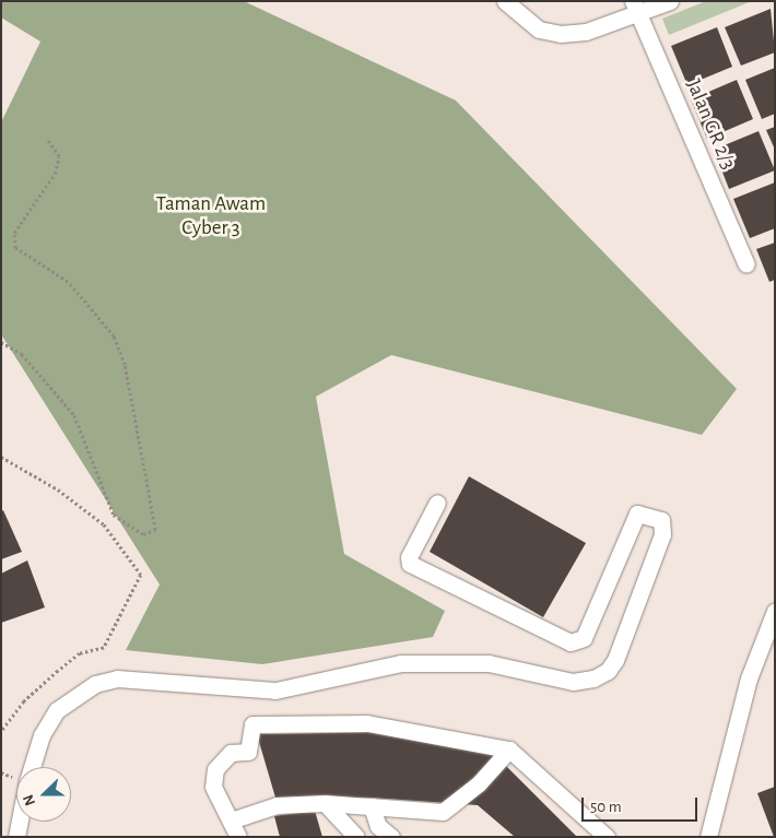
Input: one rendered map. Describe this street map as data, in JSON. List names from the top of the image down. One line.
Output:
{"streets":{"street":["Jalan GR 2/3"]},"parks":["Taman Awam Cyber 3"],"scale_bar":"50 m","north":"left"}
